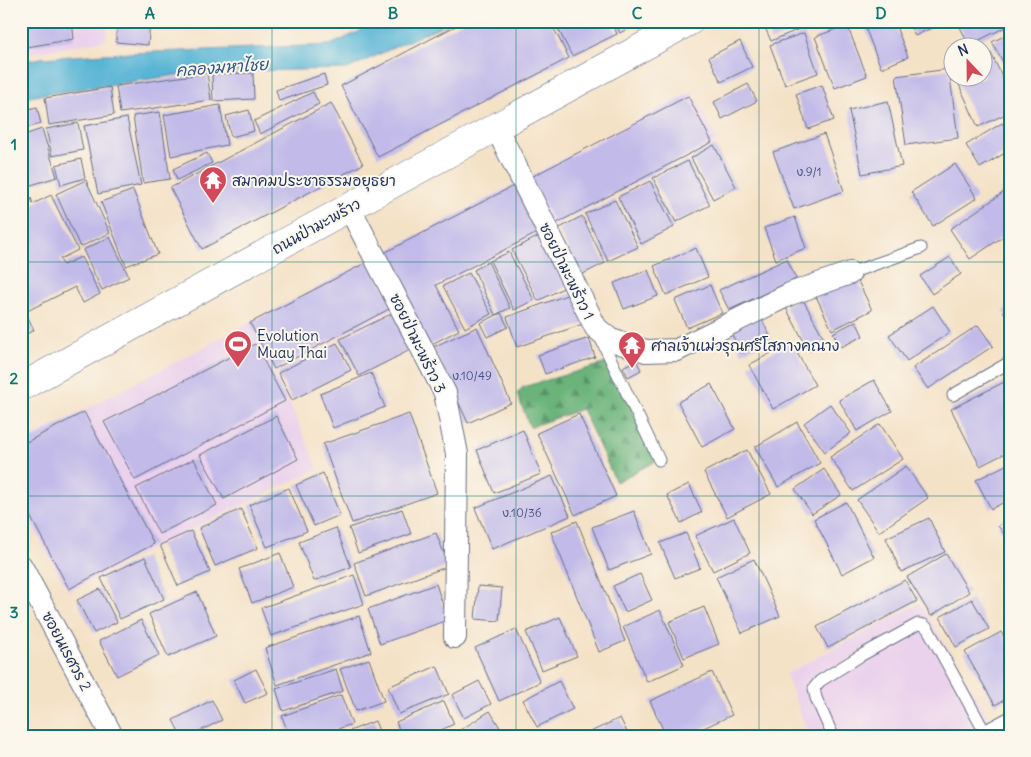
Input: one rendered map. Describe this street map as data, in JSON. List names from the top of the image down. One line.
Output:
{"streets":{"street":["ถนนป่ามะพร้าว","ซอยป่ามะพร้าว 1","ซอยป่ามะพร้าว 3","ซอยนเรศวร 2"]},"crossings":[["ถนนป่ามะพร้าว","ซอยป่ามะพร้าว 1"],["ถนนป่ามะพร้าว","ซอยป่ามะพร้าว 3"]],"water":["คลองมหาไชย"],"places":{"temple":["สมาคมประชาธรรมอยุธยา","ศาลเจ้าแม่วรุณศรีโสภางคณาง"],"sports":["Evolution Muay Thai"]},"house_numbers":["ง.9/1","ง.10/49","ง.10/36"],"north":"top","grid":{"columns":["A","B","C","D"],"rows":["1","2","3"]}}
